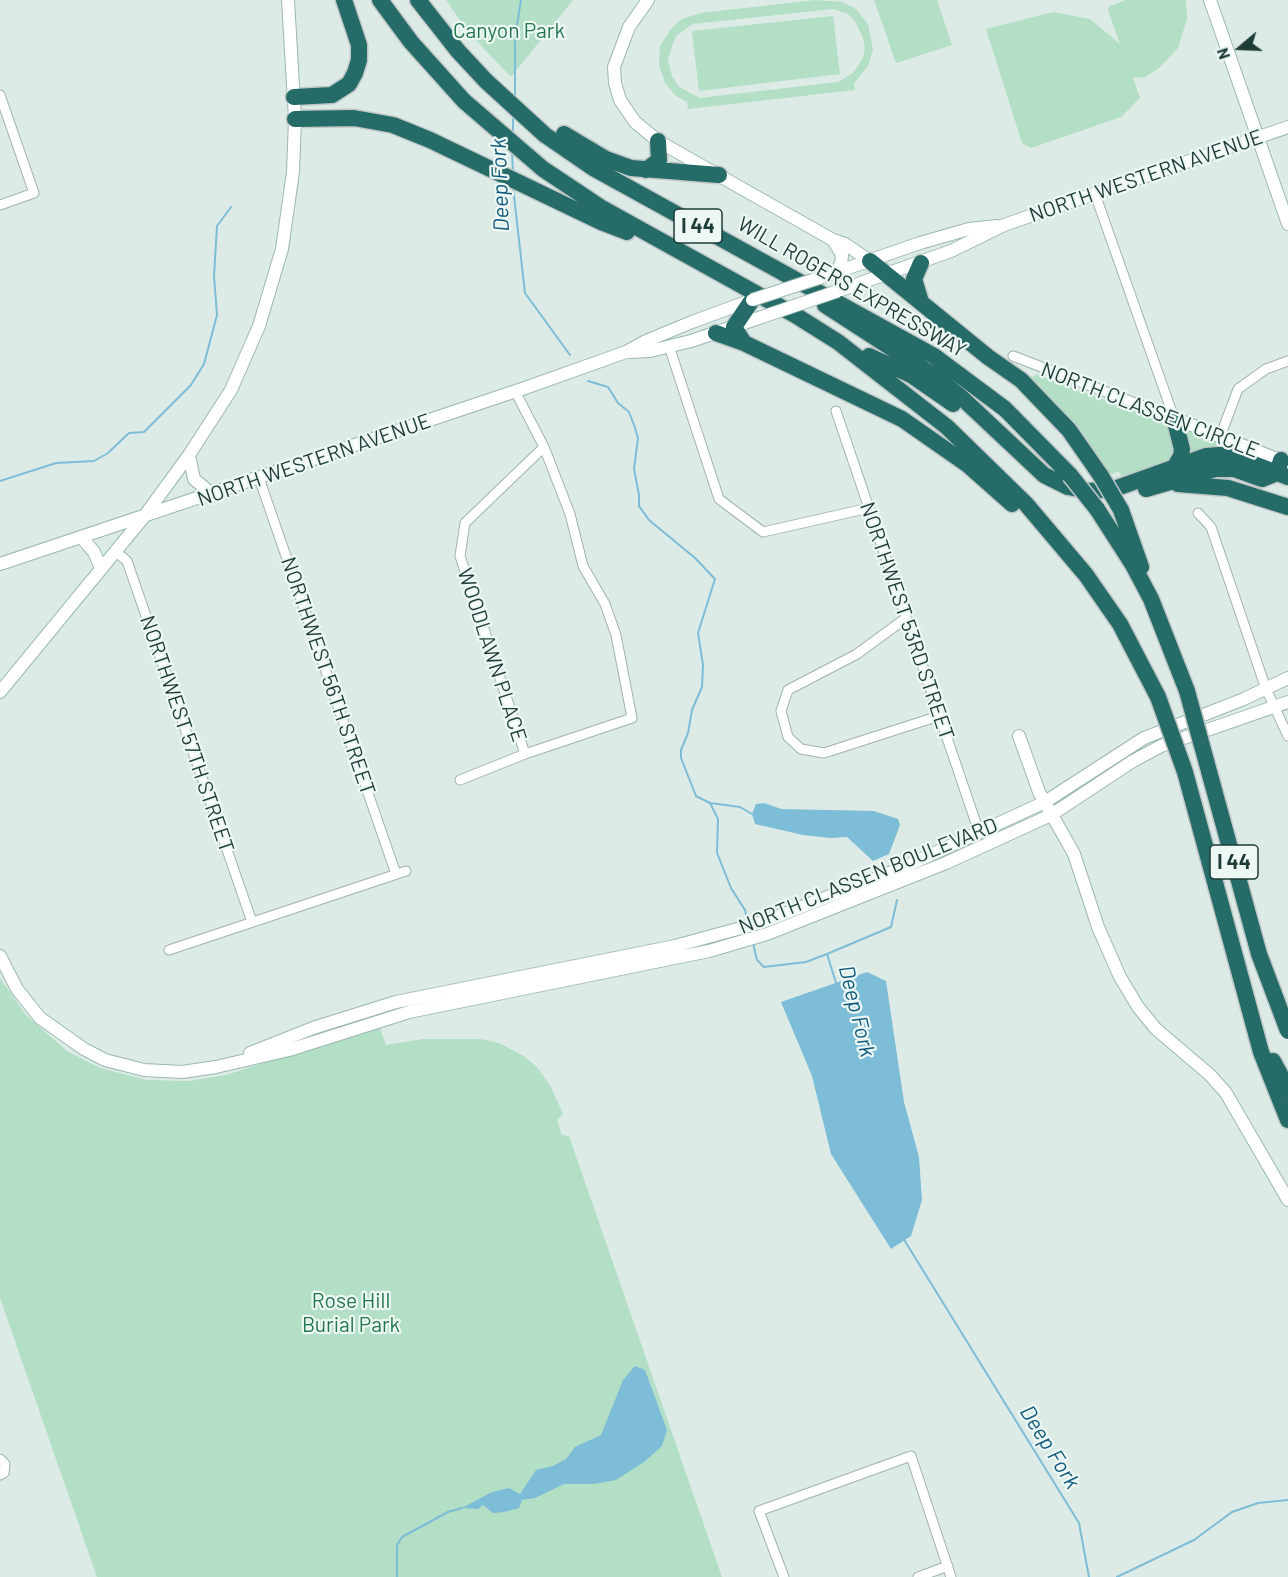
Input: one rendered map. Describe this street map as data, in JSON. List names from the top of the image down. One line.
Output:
{"streets":{"highway":["I 44","WILL ROGERS EXPRESSWAY"],"main road":["NORTH WESTERN AVENUE","NORTH CLASSEN CIRCLE","NORTH CLASSEN BOULEVARD"],"street":["NORTHWEST 53RD STREET","WOODLAWN PLACE","NORTHWEST 56TH STREET","NORTHWEST 57TH STREET"]},"crossings":[["NORTH WESTERN AVENUE","NORTHWEST 56TH STREET"],["NORTHWEST 53RD STREET","NORTH CLASSEN BOULEVARD"]],"water":["Deep Fork"],"parks":["Canyon Park","Rose Hill Burial Park"],"north":"left"}
